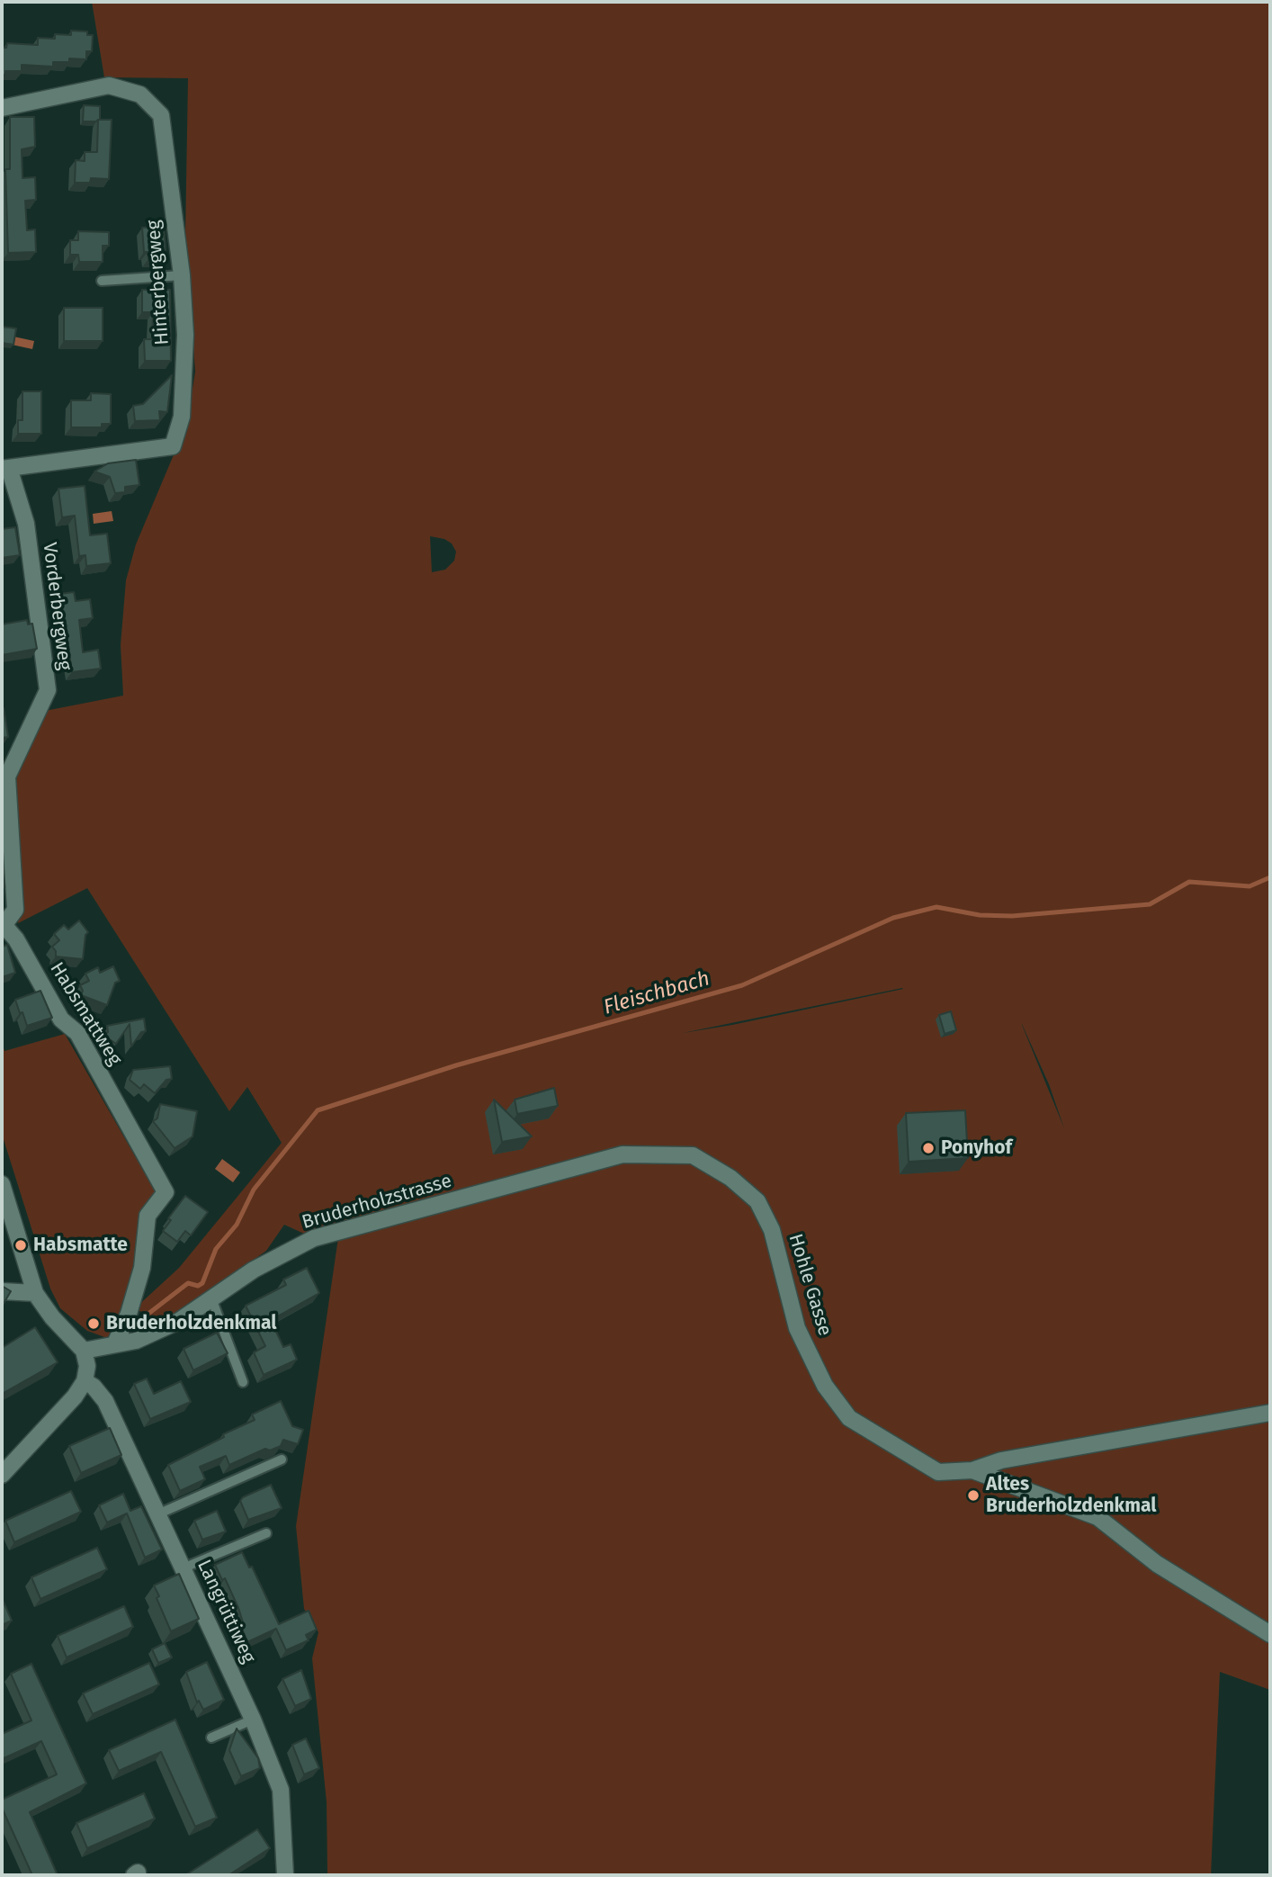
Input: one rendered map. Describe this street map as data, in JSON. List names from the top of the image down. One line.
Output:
{"streets":{"street":["Hinterbergweg","Vorderbergweg","Habsmattweg","Bruderholzstrasse","Hohle Gasse","Langrüttiweg"]},"crossings":[["Hinterbergweg","Vorderbergweg"],["Vorderbergweg","Habsmattweg"],["Habsmattweg","Bruderholzstrasse"],["Bruderholzstrasse","Hohle Gasse"]],"water":["Fleischbach"],"places":["Ponyhof","Habsmatte","Bruderholzdenkmal","Altes Bruderholzdenkmal"]}
